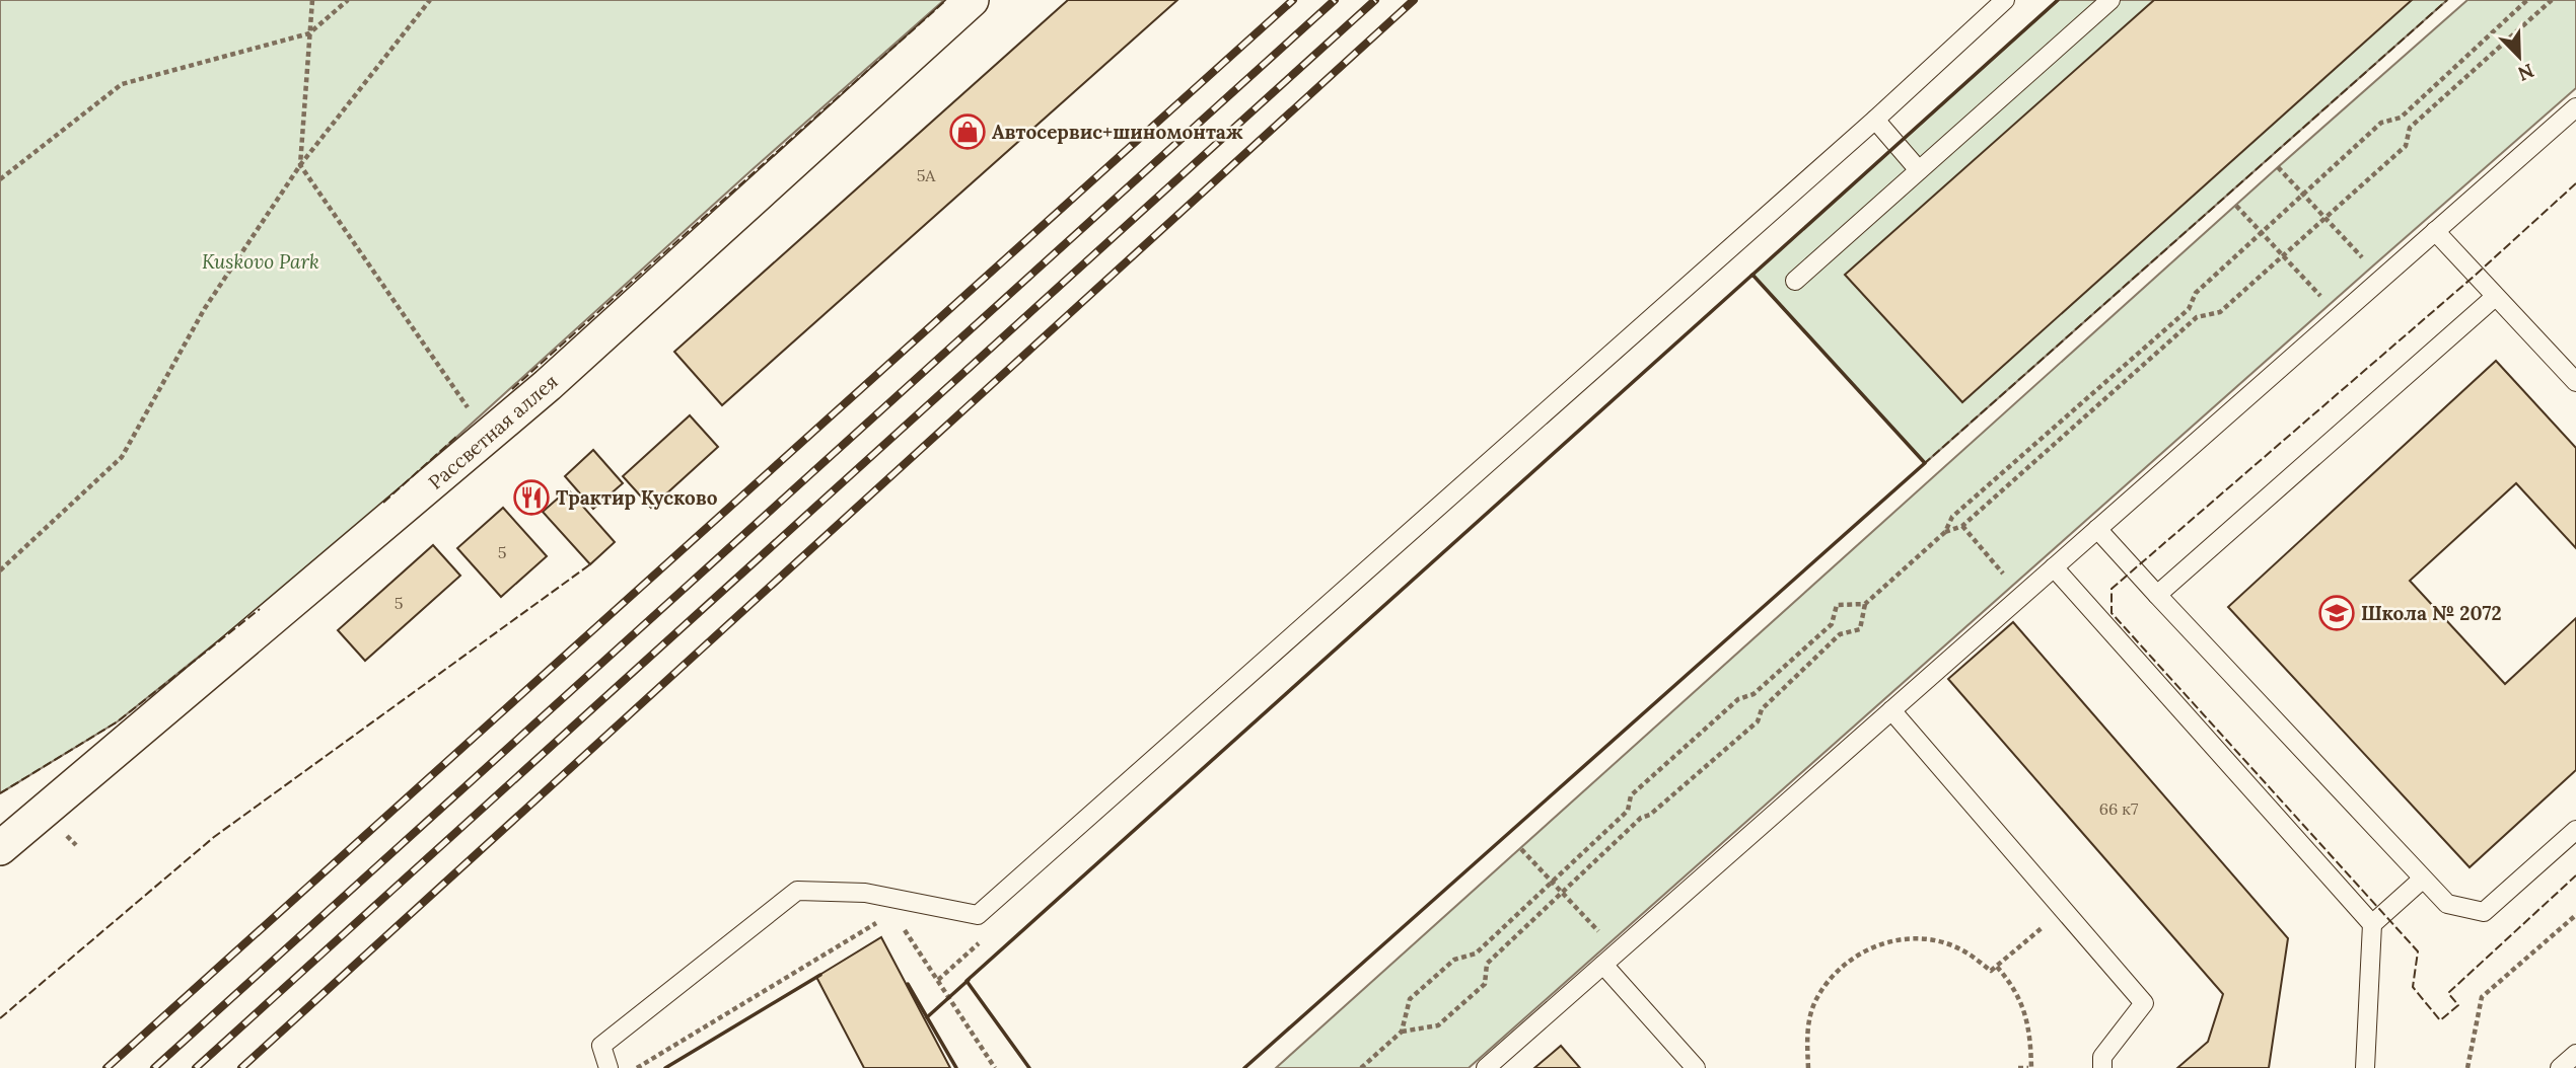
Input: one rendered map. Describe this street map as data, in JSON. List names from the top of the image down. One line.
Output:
{"streets":{"street":["Рассветная аллея"]},"parks":["Kuskovo Park"],"places":{"shop":["Автосервис+шиномонтаж"],"restaurant":["Трактир Кусково"],"school or university":["Школа № 2072"]},"house_numbers":["5А","5","5","66 к7"],"north":"bottom right"}
